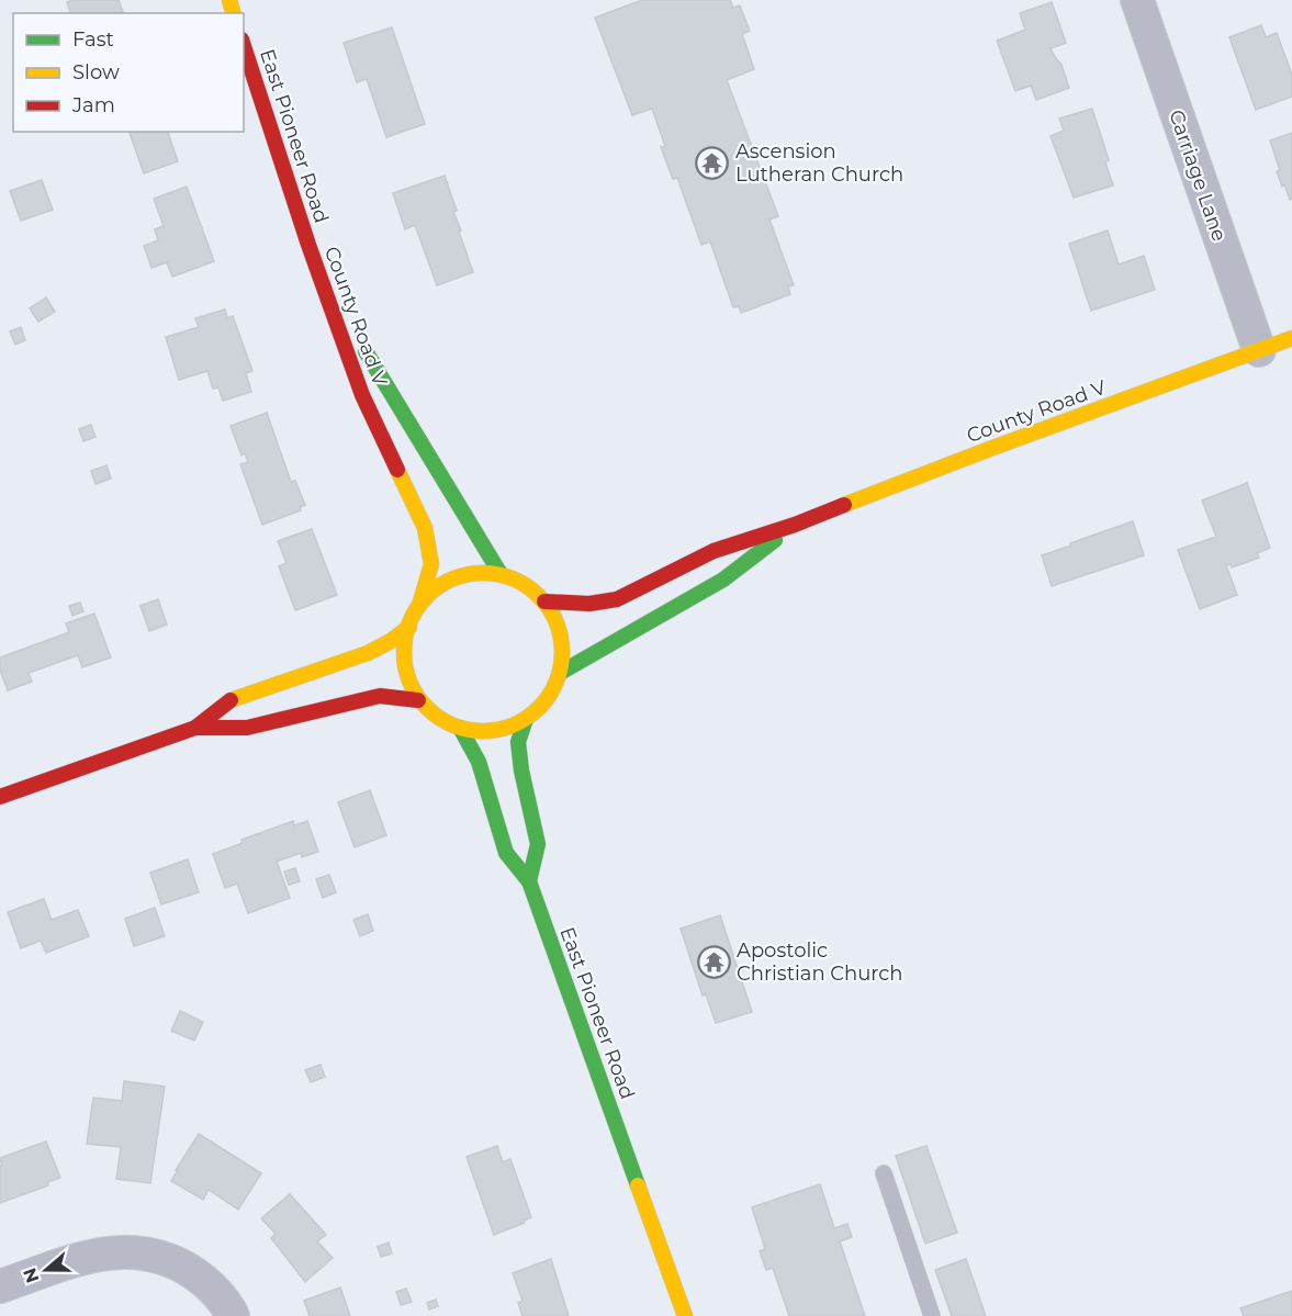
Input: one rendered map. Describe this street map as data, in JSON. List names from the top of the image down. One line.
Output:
{"streets":{"main road":["East Pioneer Road","County Road V"],"street":["Carriage Lane"]},"crossings":[["East Pioneer Road","County Road V"],["Carriage Lane","County Road V"]],"places":{"temple":["Ascension Lutheran Church","Apostolic Christian Church"]},"legend":["Fast","Slow","Jam"],"north":"left"}
